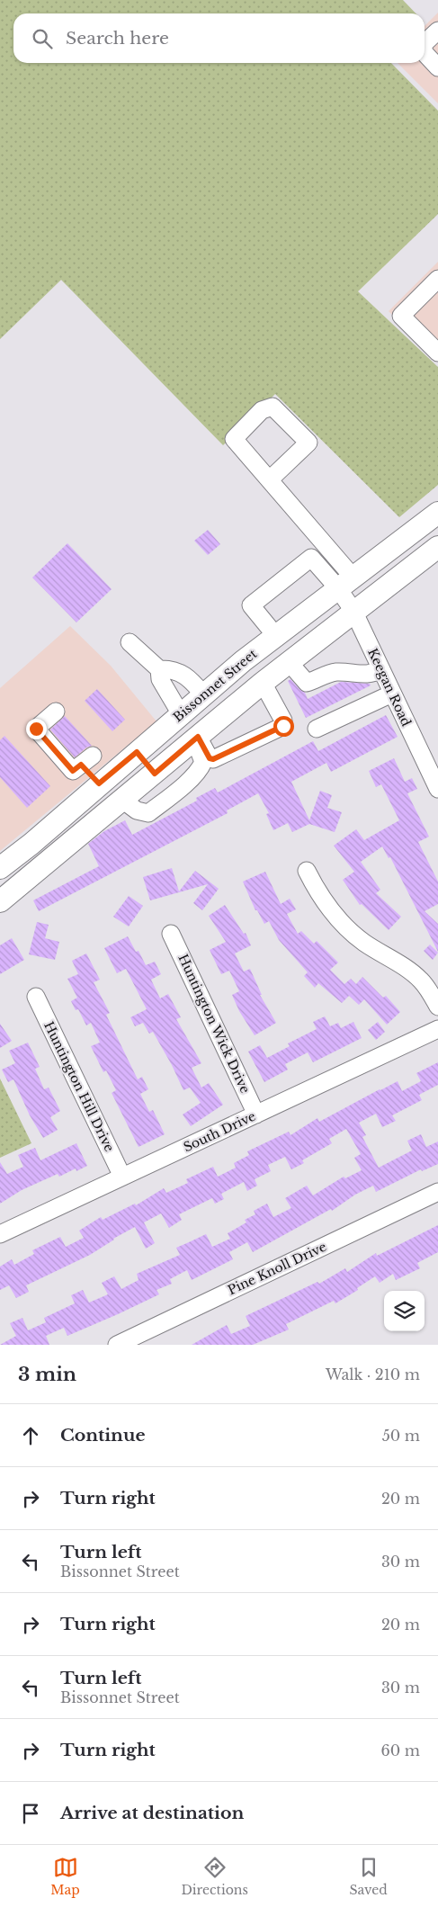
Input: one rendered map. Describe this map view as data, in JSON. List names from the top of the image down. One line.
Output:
{"streets":{"main road":["Bissonnet Street"],"street":["Keegan Road","Huntington Wick Drive","Huntington Hill Drive","South Drive","Pine Knoll Drive"]},"crossings":[["Bissonnet Street","Keegan Road"],["Huntington Wick Drive","South Drive"],["Huntington Hill Drive","South Drive"]],"page":{"search":"Search here","heading":["3 min","Walk · 210 m"],"list":[["Continue","50 m"],["Turn right","20 m"],["Turn left","Bissonnet Street","30 m"],["Turn right","20 m"],["Turn left","Bissonnet Street","30 m"],["Turn right","60 m"],"Arrive at destination"],"nav":["Map","Directions","Saved"]}}
